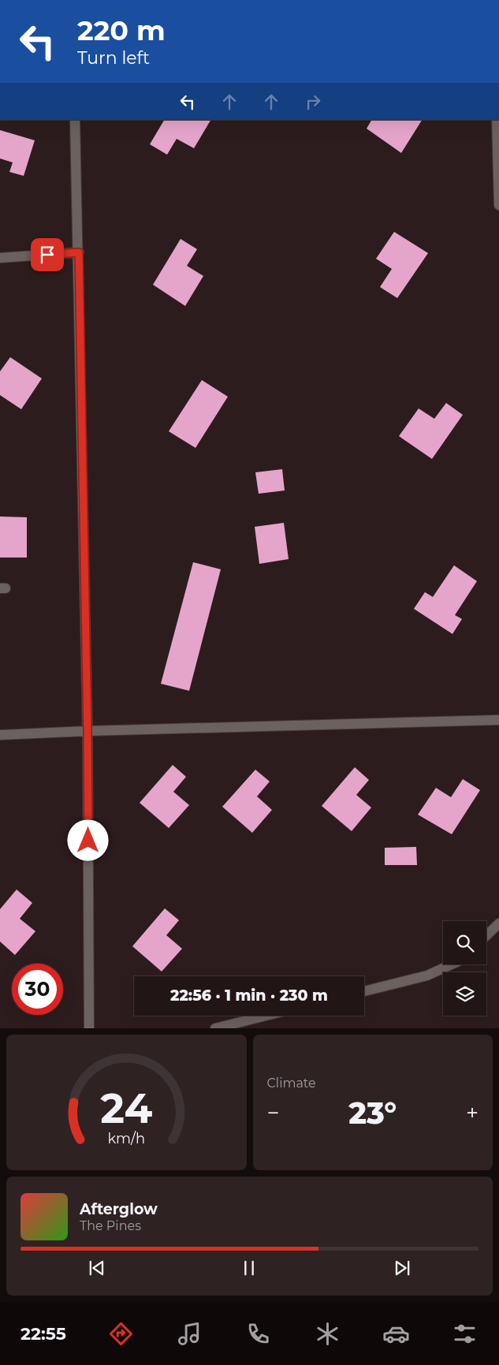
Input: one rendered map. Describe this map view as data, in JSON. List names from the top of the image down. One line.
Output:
{"page":{"turn":["220 m","Turn left"],"limit":"30","trip":"22:56 · 1 min · 230 m","tile":"Climate","heat":["−","23°","+"],"song":["Afterglow","The Pines"],"tabs":"22:55","gauge":["24","km/h"]}}
